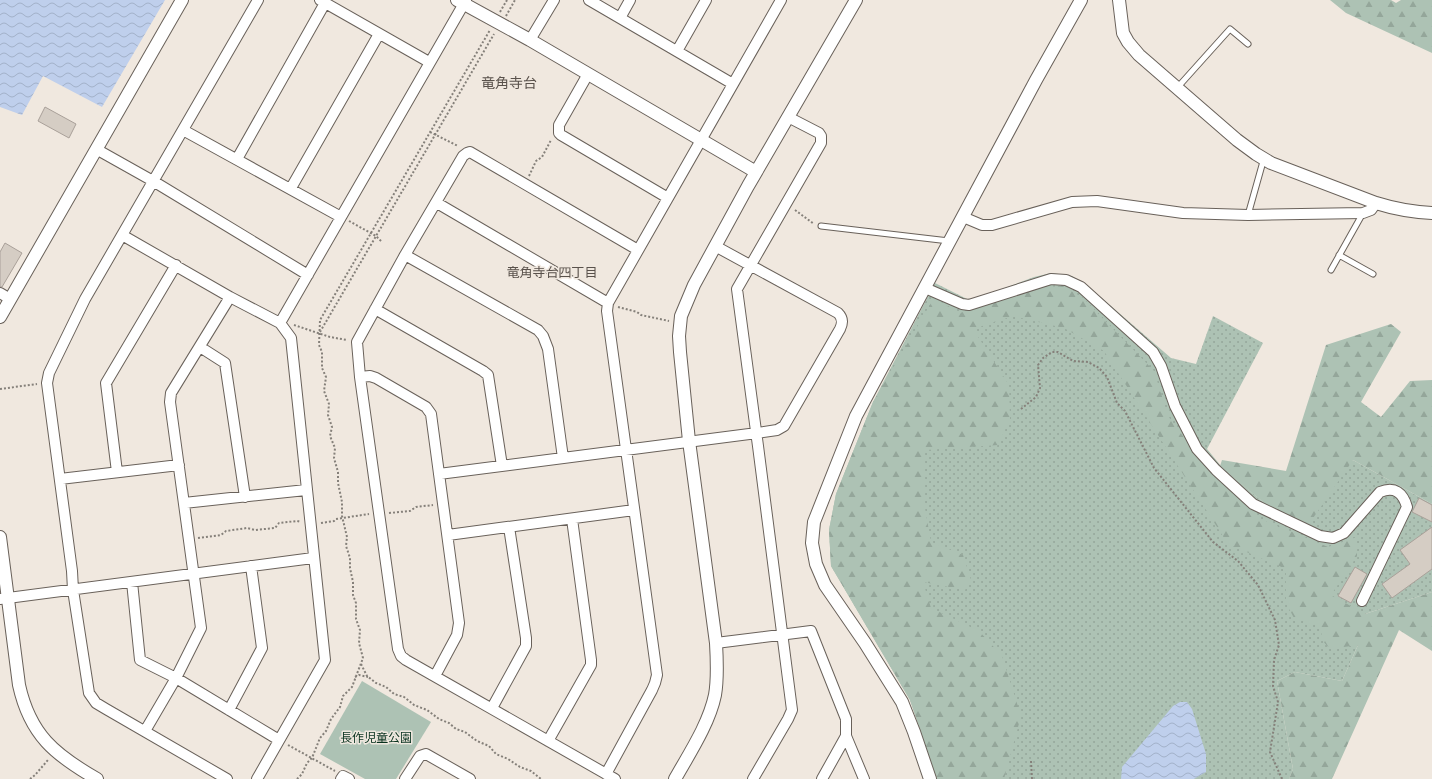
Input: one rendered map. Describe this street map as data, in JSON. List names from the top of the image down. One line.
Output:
{"districts":["竜角寺台","竜角寺台四丁目"],"parks":["長作児童公園"]}
